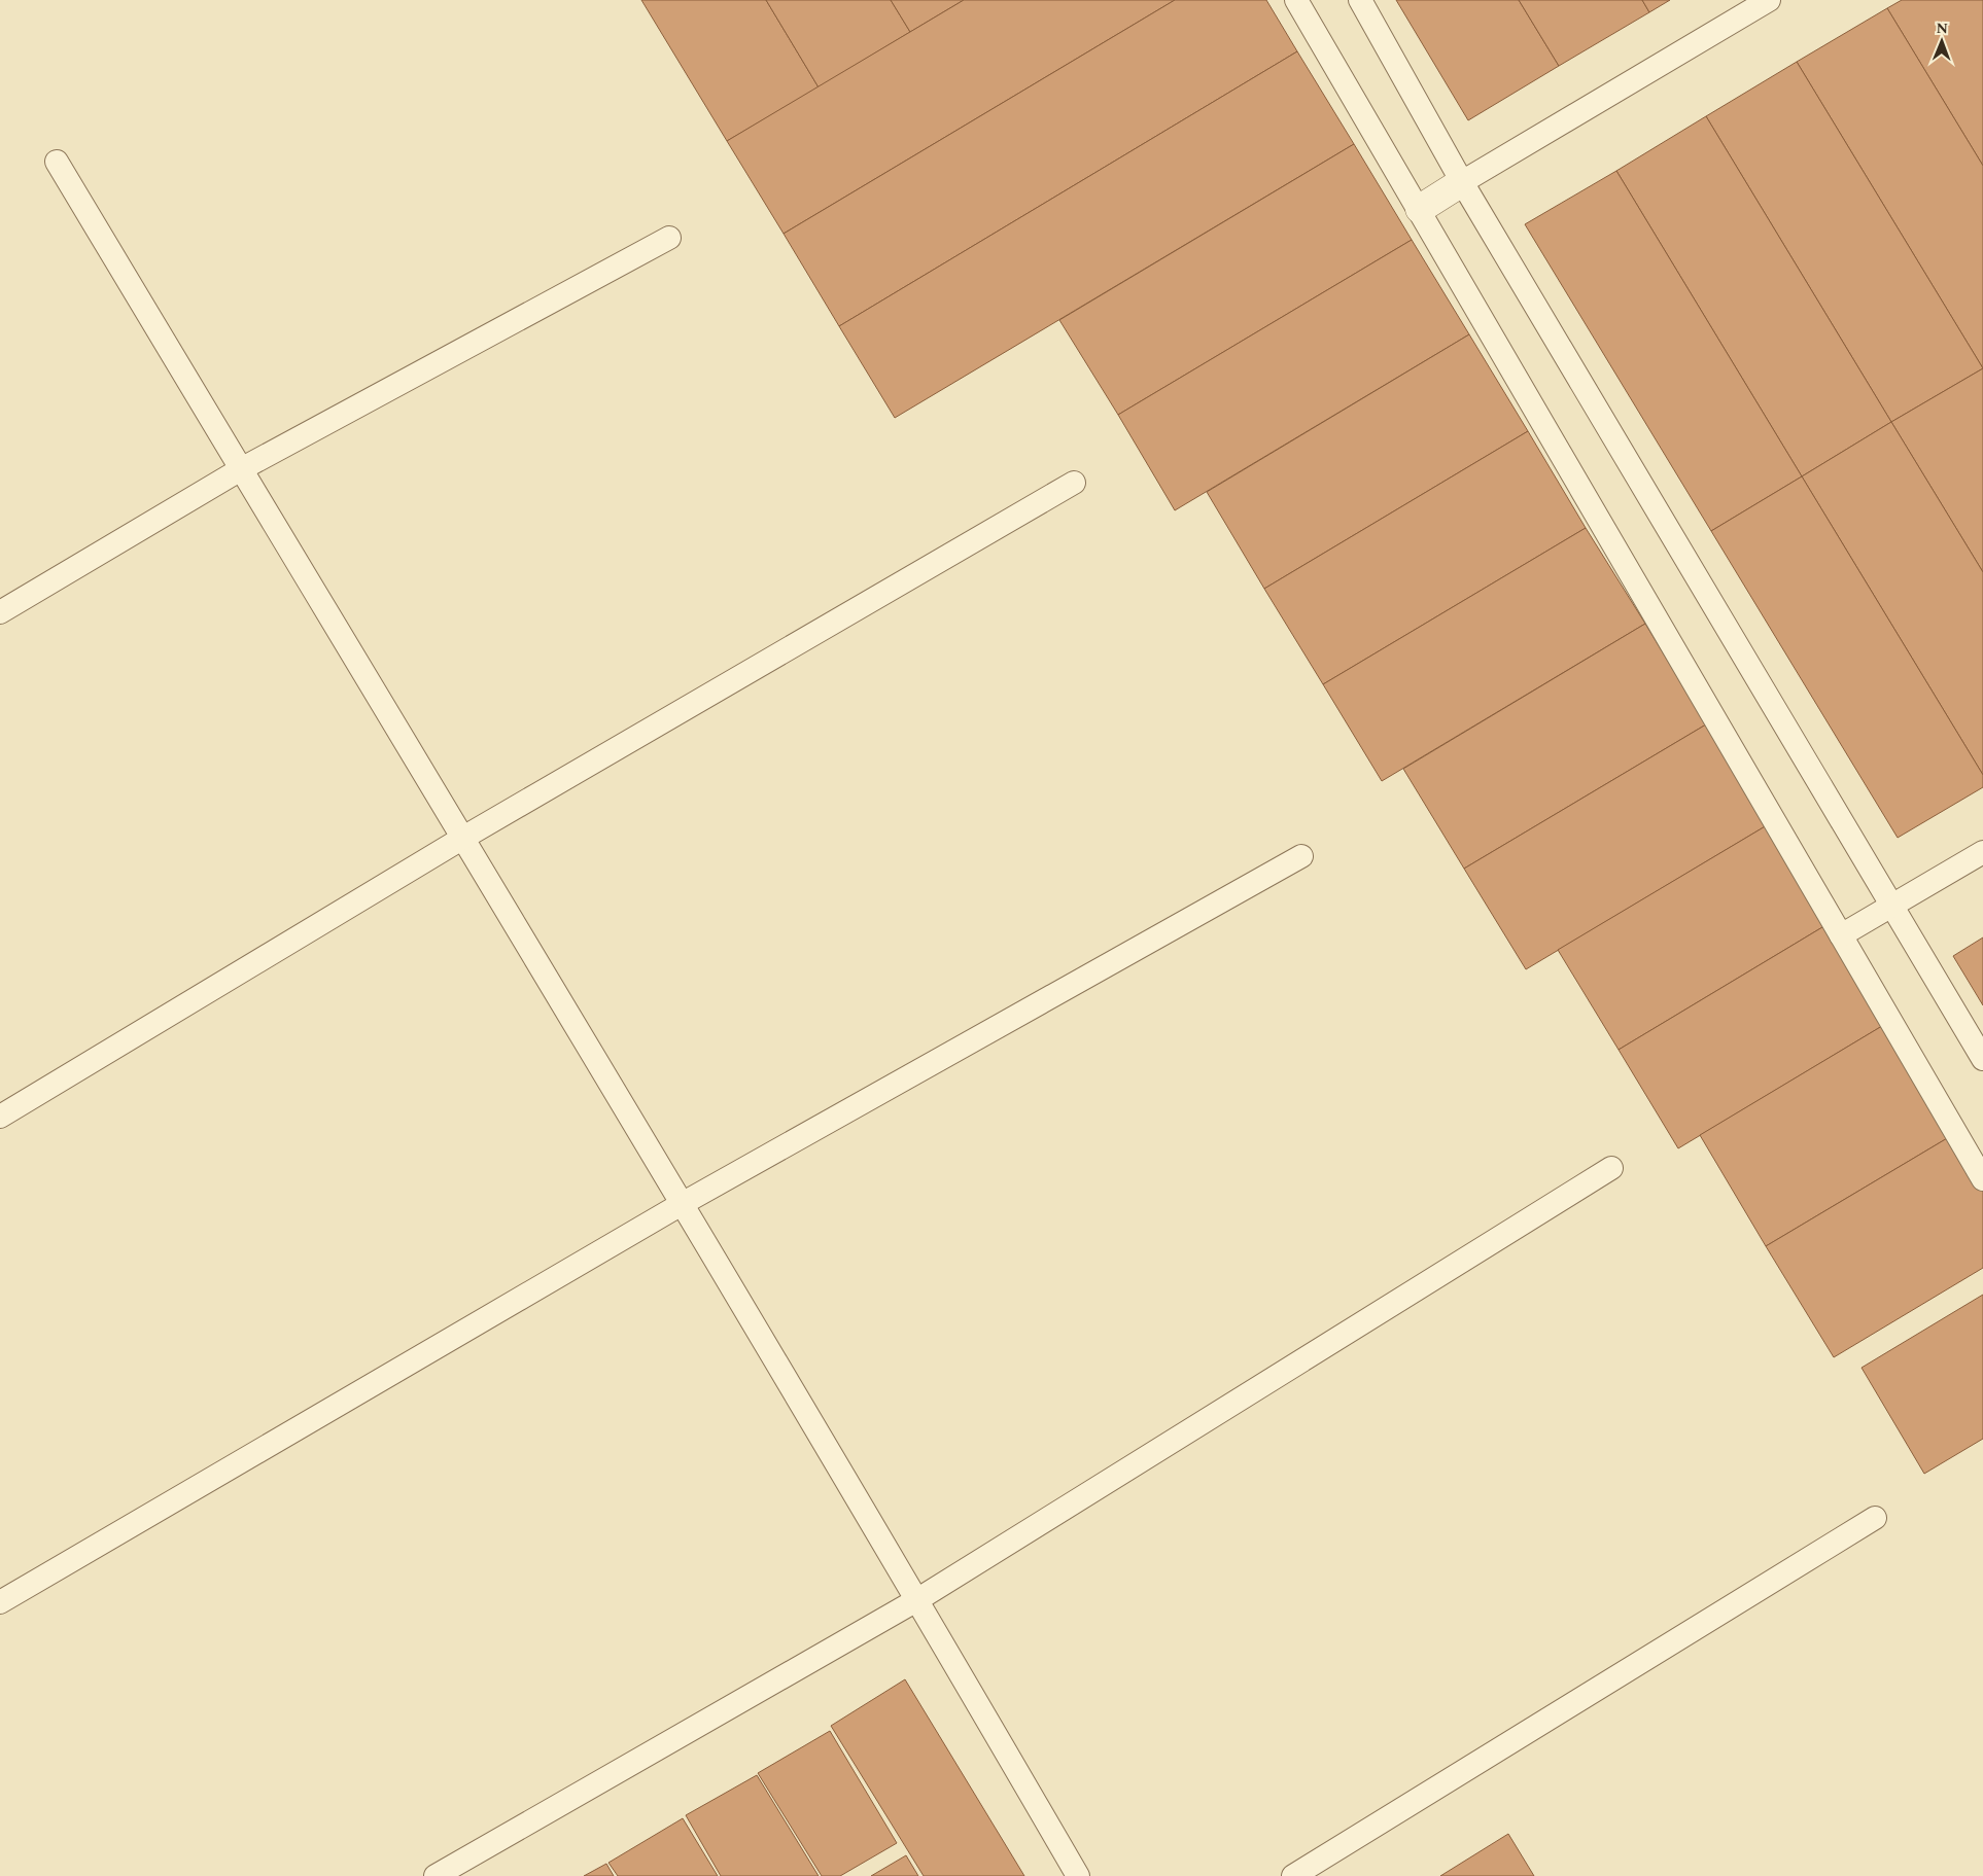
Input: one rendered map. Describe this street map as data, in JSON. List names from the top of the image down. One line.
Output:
{"north":"top"}
